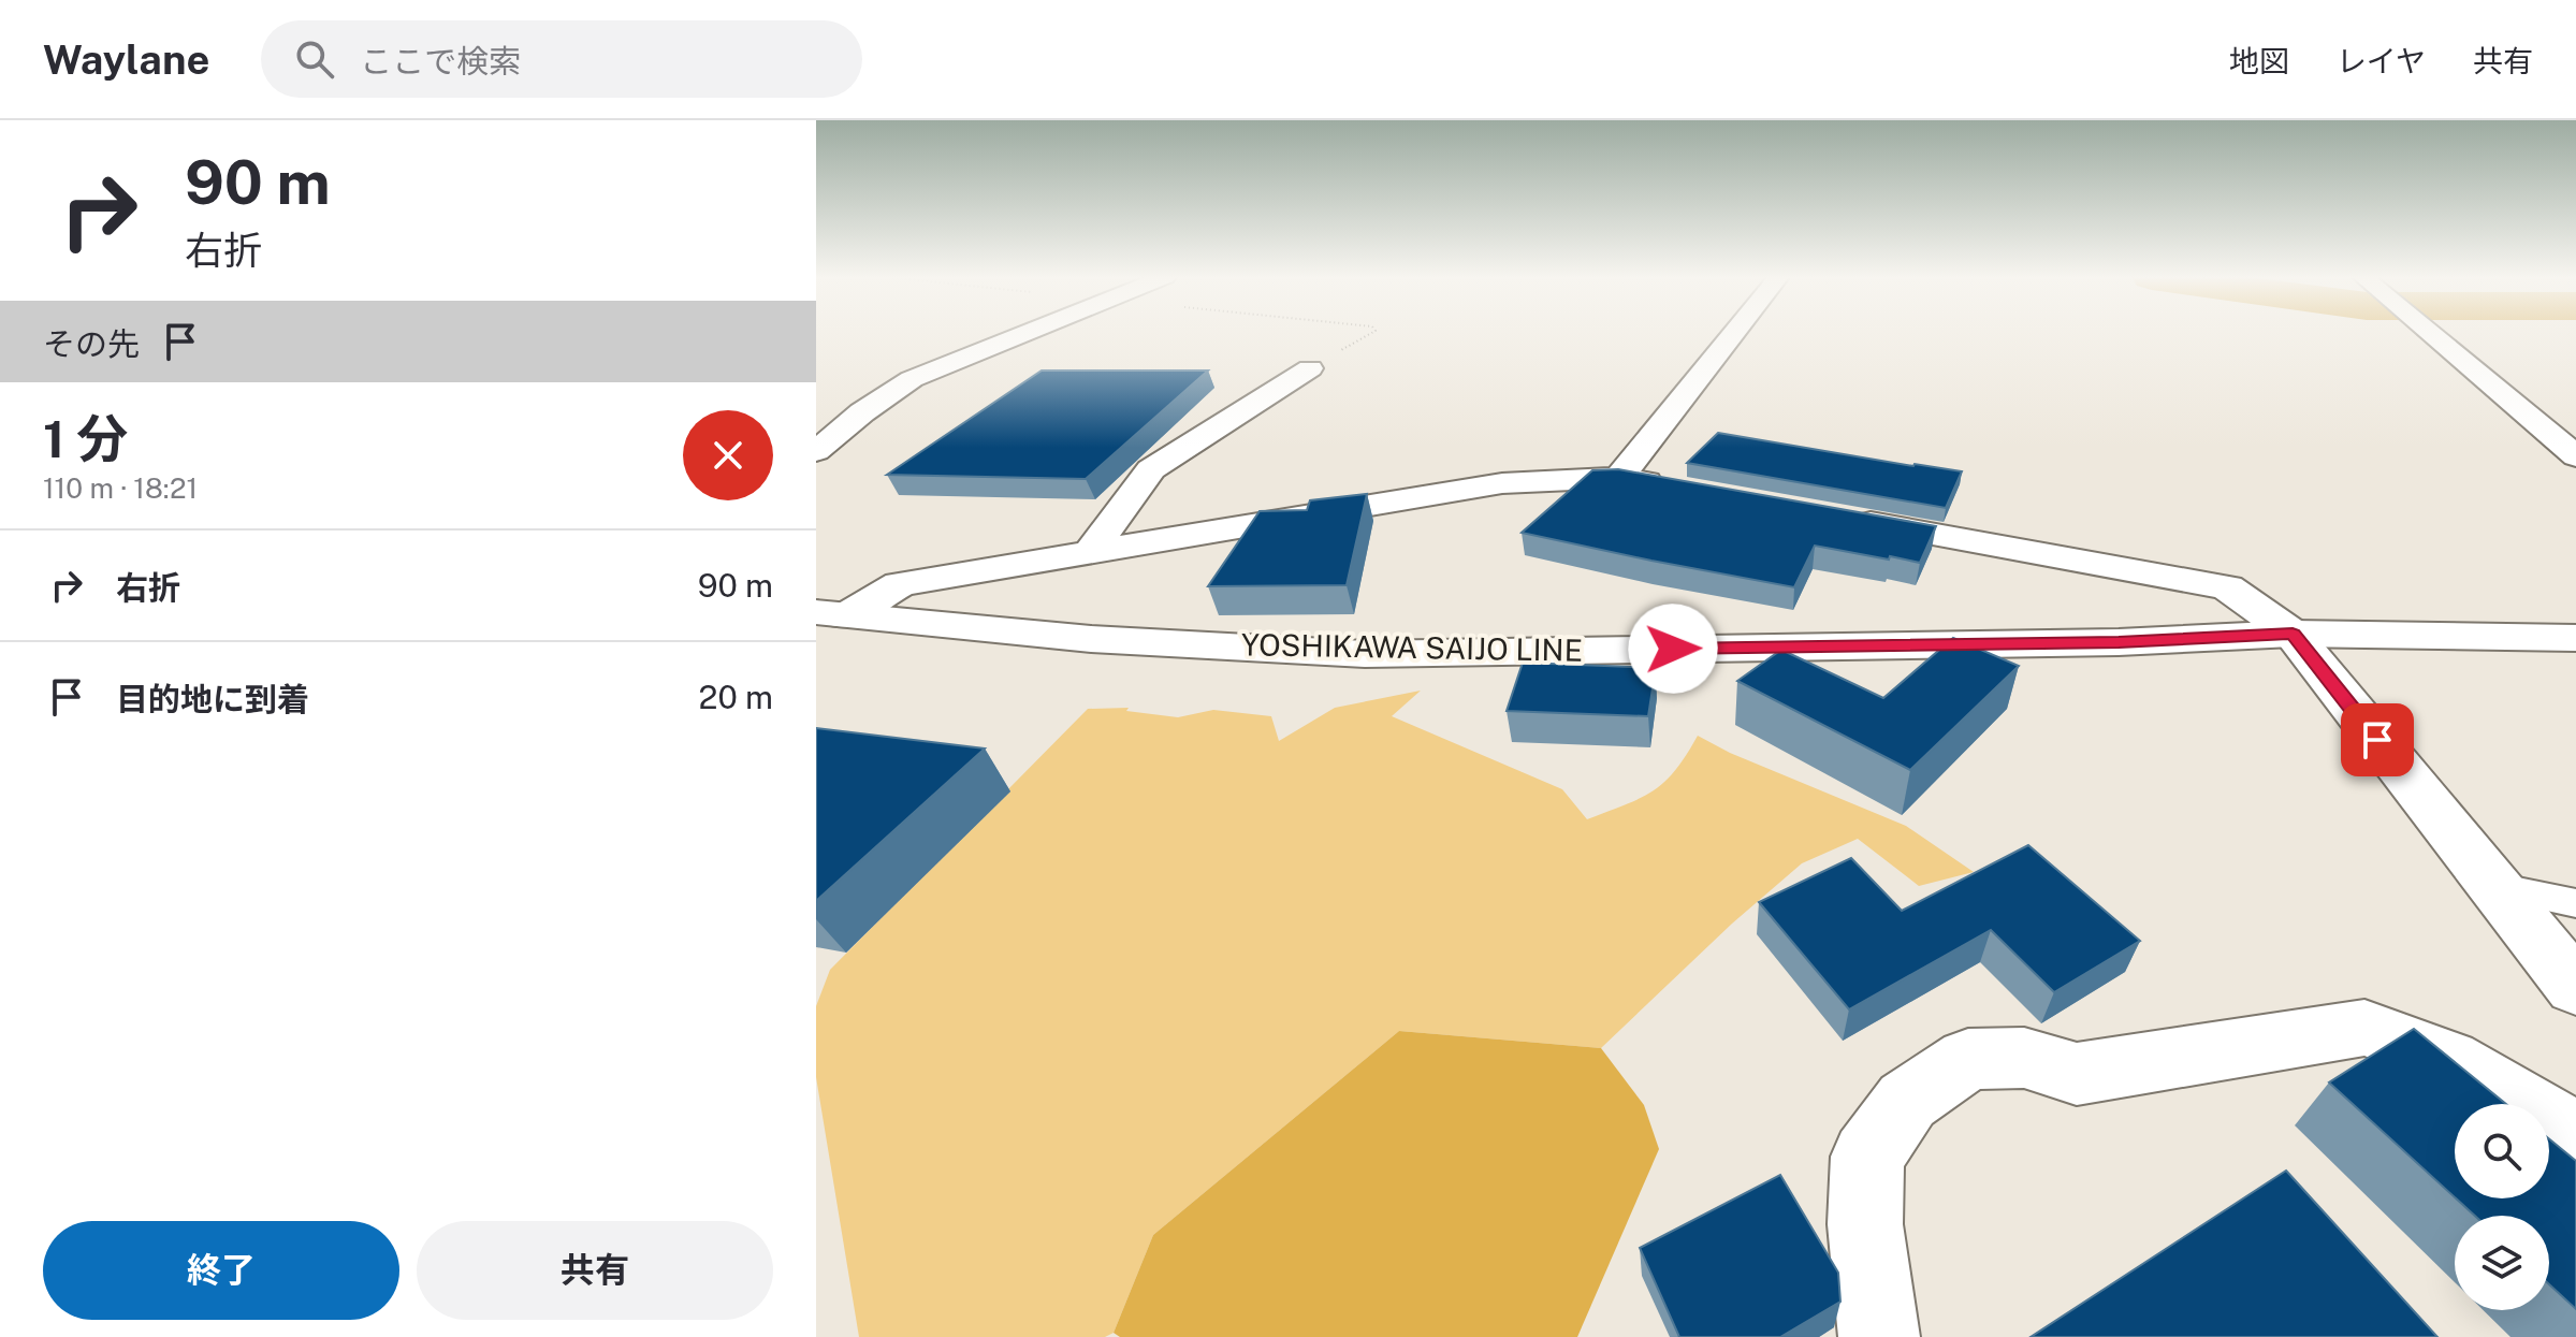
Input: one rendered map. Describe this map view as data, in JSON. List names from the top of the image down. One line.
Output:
{"streets":{"street":["YOSHIKAWA SAIJO LINE"]},"page":{"header":"Waylane","search":"ここで検索","nav":["地図","レイヤ","共有"],"turn":["90 m","右折"],"then":"その先","heading":["1 分","110 m · 18:21"],"list":[{"name":"右折","value":"90 m"},{"name":"目的地に到着","value":"20 m"}],"buttons":["終了","共有"]}}
